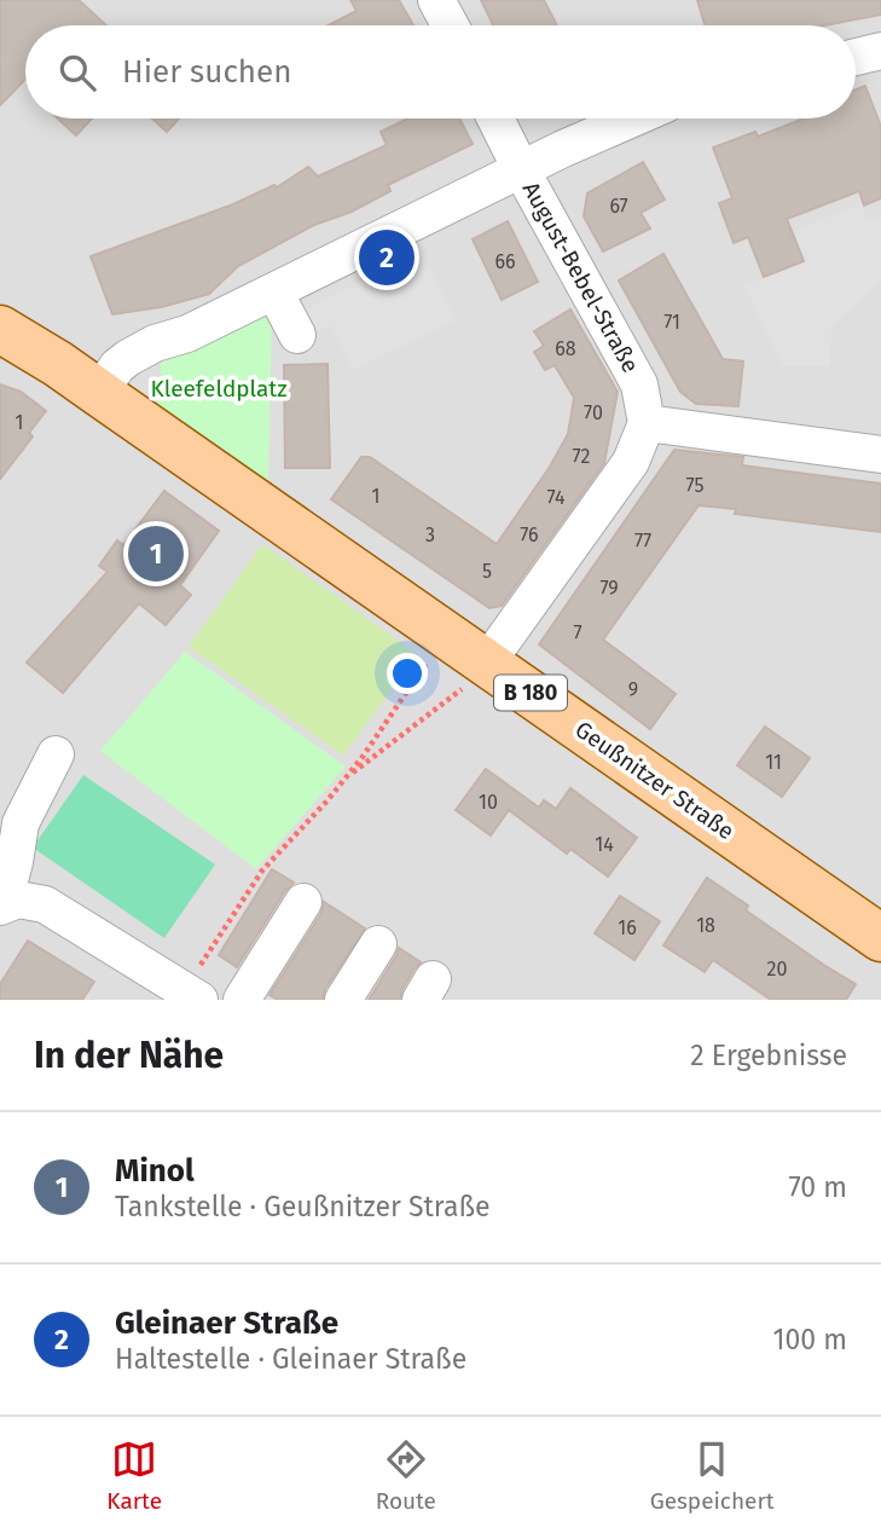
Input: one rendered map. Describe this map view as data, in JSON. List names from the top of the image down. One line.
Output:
{"streets":{"main road":["B 180","Geußnitzer Straße"],"street":["August-Bebel-Straße"]},"crossings":[["B 180","Geußnitzer Straße"]],"parks":["Kleefeldplatz"],"house_numbers":["67","66","71","68","70","1","72","75","1","74","3","76","77","5","79","7","9","11","10","14","18","16","20"],"page":{"search":"Hier suchen","pins":["2","1"],"heading":["In der Nähe","2 Ergebnisse"],"list":[{"mark":"1","name":"Minol","note":"Tankstelle · Geußnitzer Straße","value":"70 m"},{"mark":"2","name":"Gleinaer Straße","note":"Haltestelle · Gleinaer Straße","value":"100 m"}],"nav":["Karte","Route","Gespeichert"]}}
